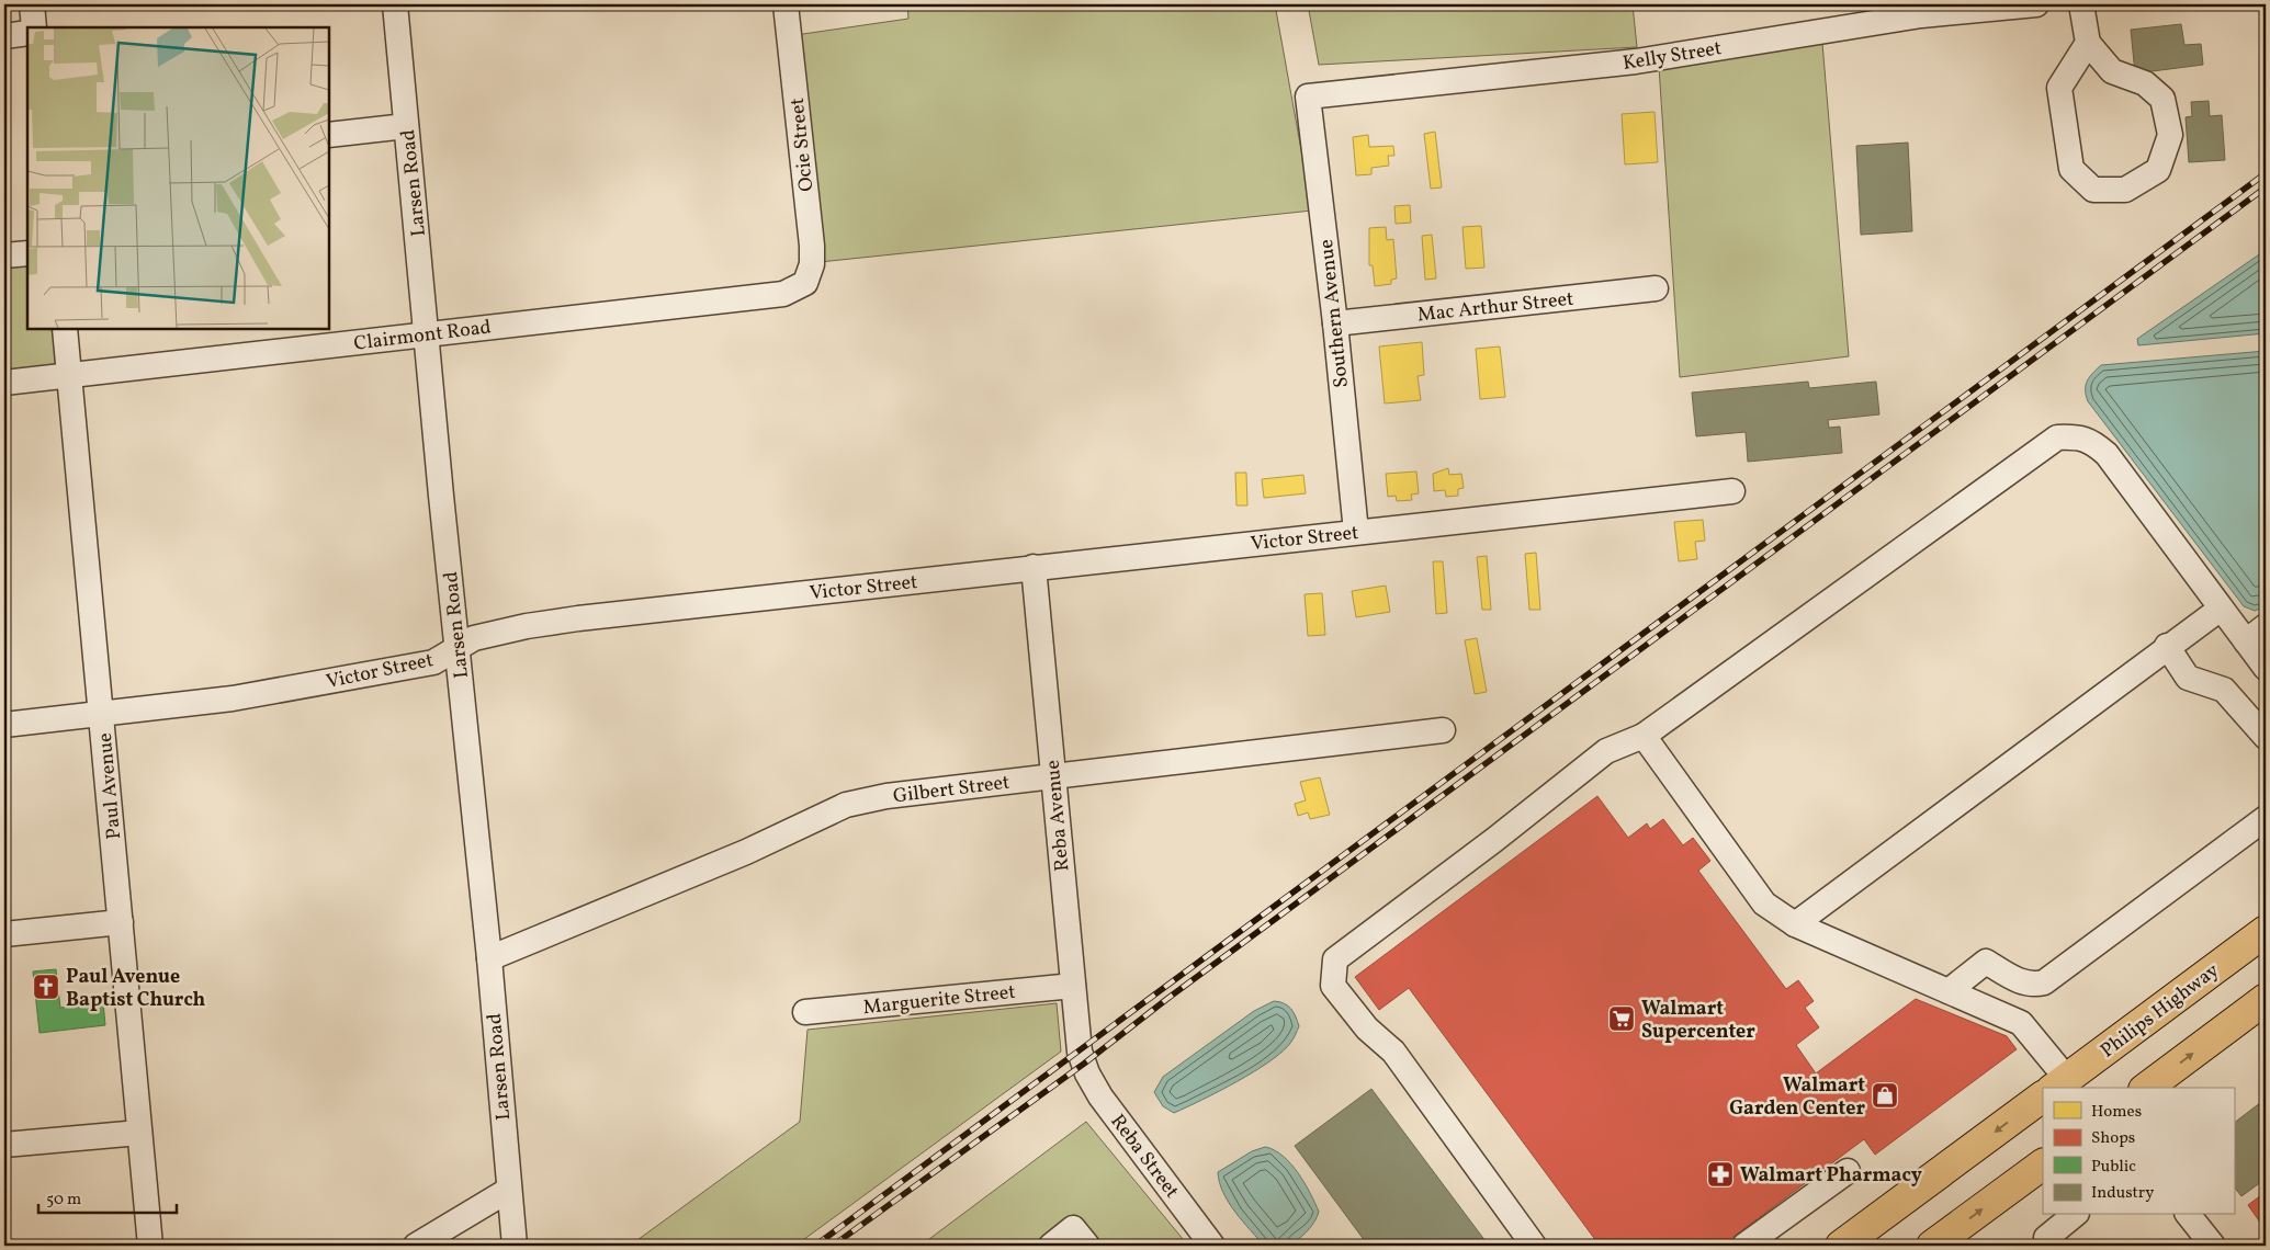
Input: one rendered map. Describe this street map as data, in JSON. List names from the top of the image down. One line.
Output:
{"streets":{"main road":["Philips Highway"],"street":["Kelly Street","Ocie Street","Larsen Road","Mac Arthur Street","Southern Avenue","Clairmont Road","Victor Street","Paul Avenue","Gilbert Street","Reba Avenue","Marguerite Street","Reba Street"]},"crossings":[["Kelly Street","Southern Avenue"],["Ocie Street","Clairmont Road"],["Larsen Road","Clairmont Road"],["Larsen Road","Victor Street"],["Larsen Road","Gilbert Street"],["Mac Arthur Street","Southern Avenue"],["Southern Avenue","Victor Street"],["Clairmont Road","Paul Avenue"],["Victor Street","Paul Avenue"],["Victor Street","Reba Avenue"],["Gilbert Street","Reba Avenue"],["Reba Avenue","Marguerite Street"],["Reba Avenue","Reba Street"]],"places":{"church":["Paul Avenue Baptist Church"],"supermarket":["Walmart Supercenter"],"shop":["Walmart Garden Center"],"pharmacy":["Walmart Pharmacy"]},"legend":["Homes","Shops","Public","Industry"],"scale_bar":"50 m"}
